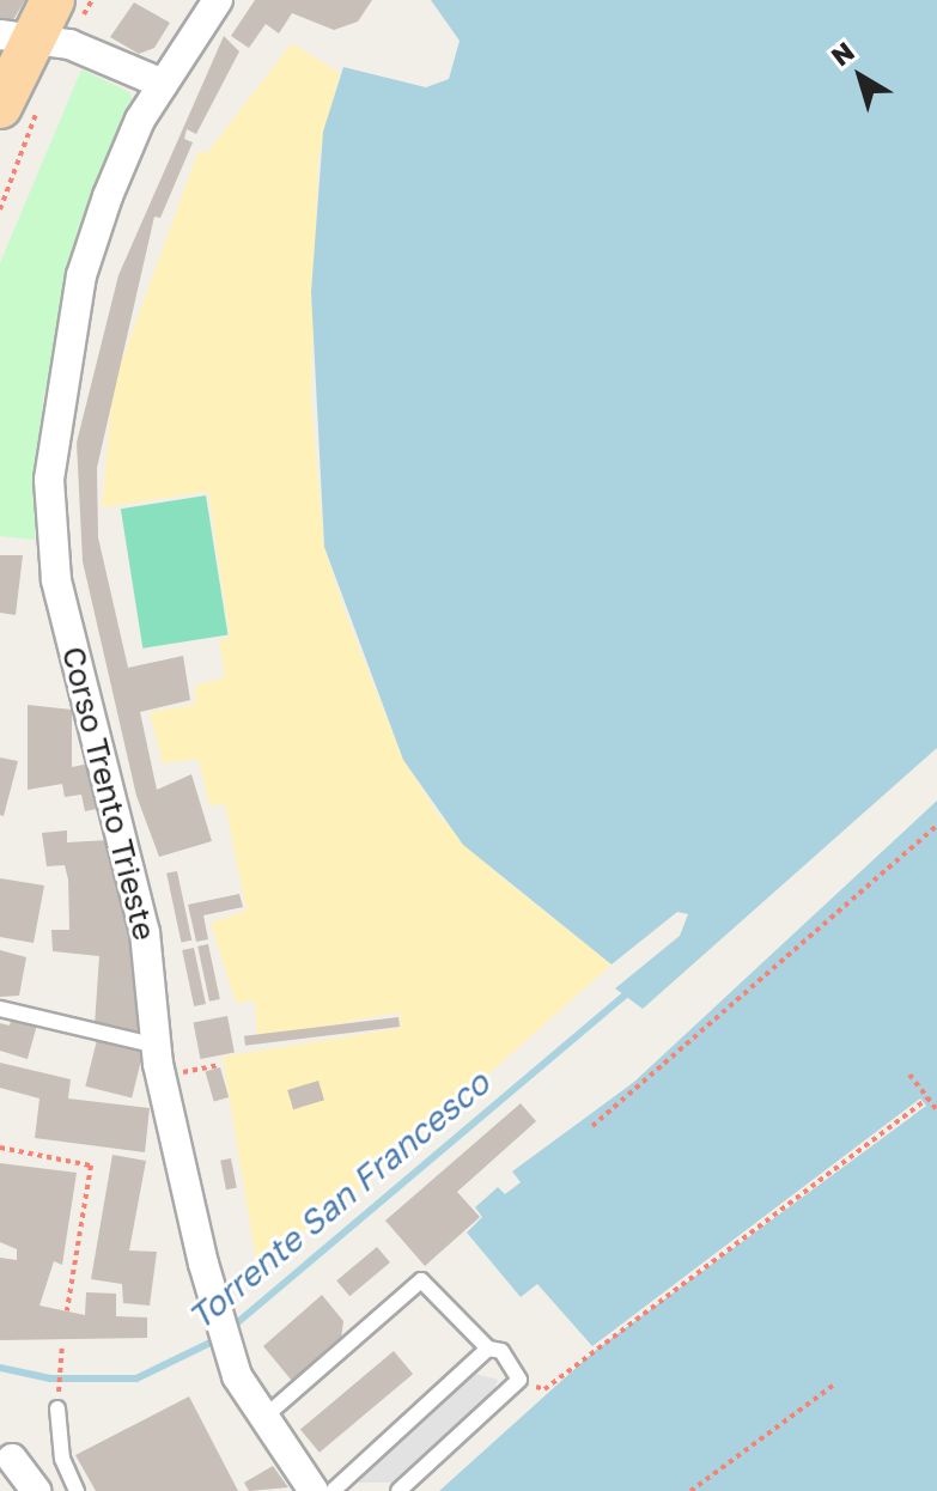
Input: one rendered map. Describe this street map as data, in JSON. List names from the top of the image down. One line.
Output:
{"streets":{"street":["Corso Trento Trieste"]},"water":["Torrente San Francesco"],"north":"top left"}
